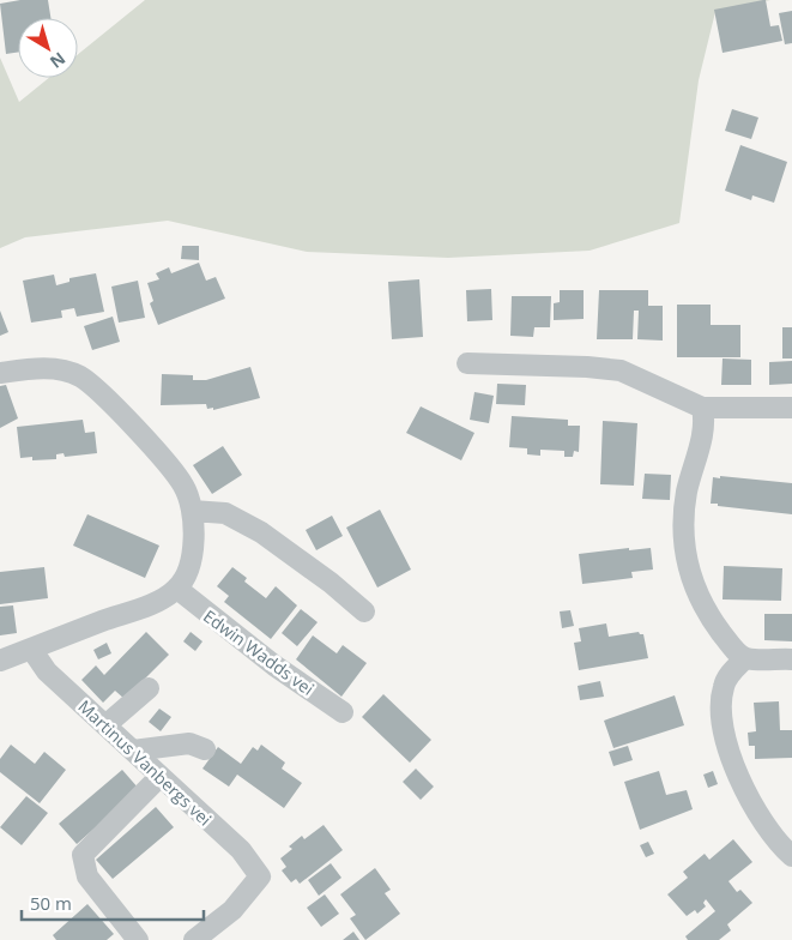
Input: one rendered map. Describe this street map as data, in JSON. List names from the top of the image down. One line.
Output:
{"streets":{"street":["Edwin Wadds vei","Martinus Vanbergs vei"]},"scale_bar":"50 m","north":"bottom right"}
